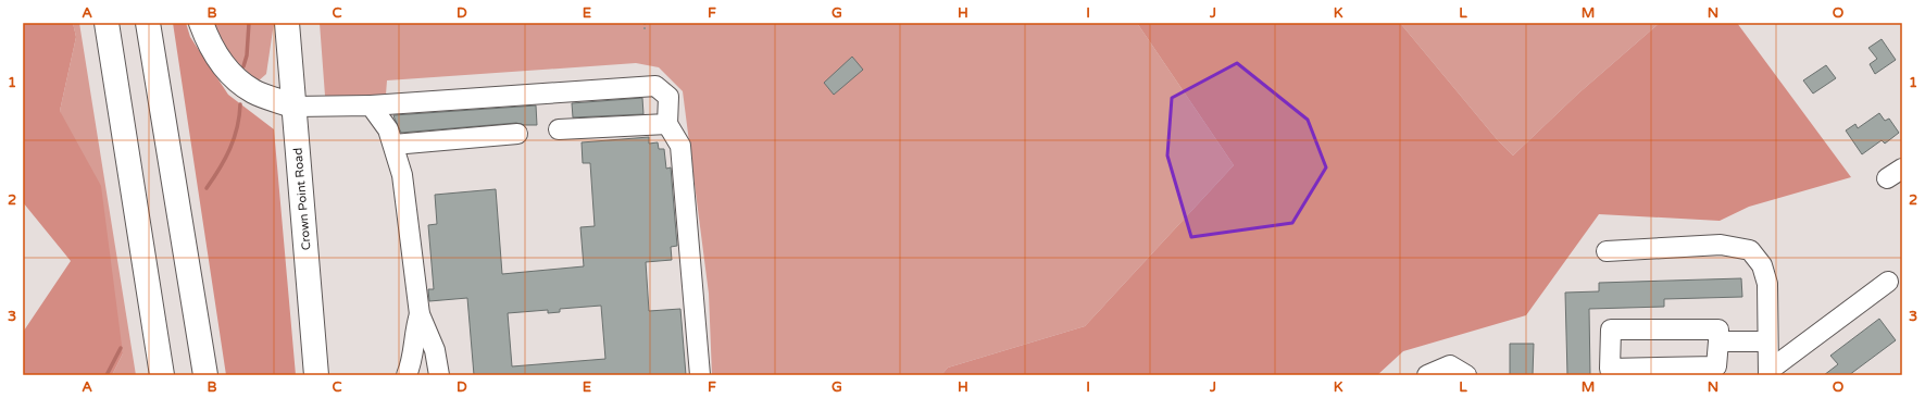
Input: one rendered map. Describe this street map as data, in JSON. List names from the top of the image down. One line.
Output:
{"streets":{"main road":["Crown Point Road"]},"grid":{"columns":["A","B","C","D","E","F","G","H","I","J","K","L","M","N","O"],"rows":["1","2","3"]}}
